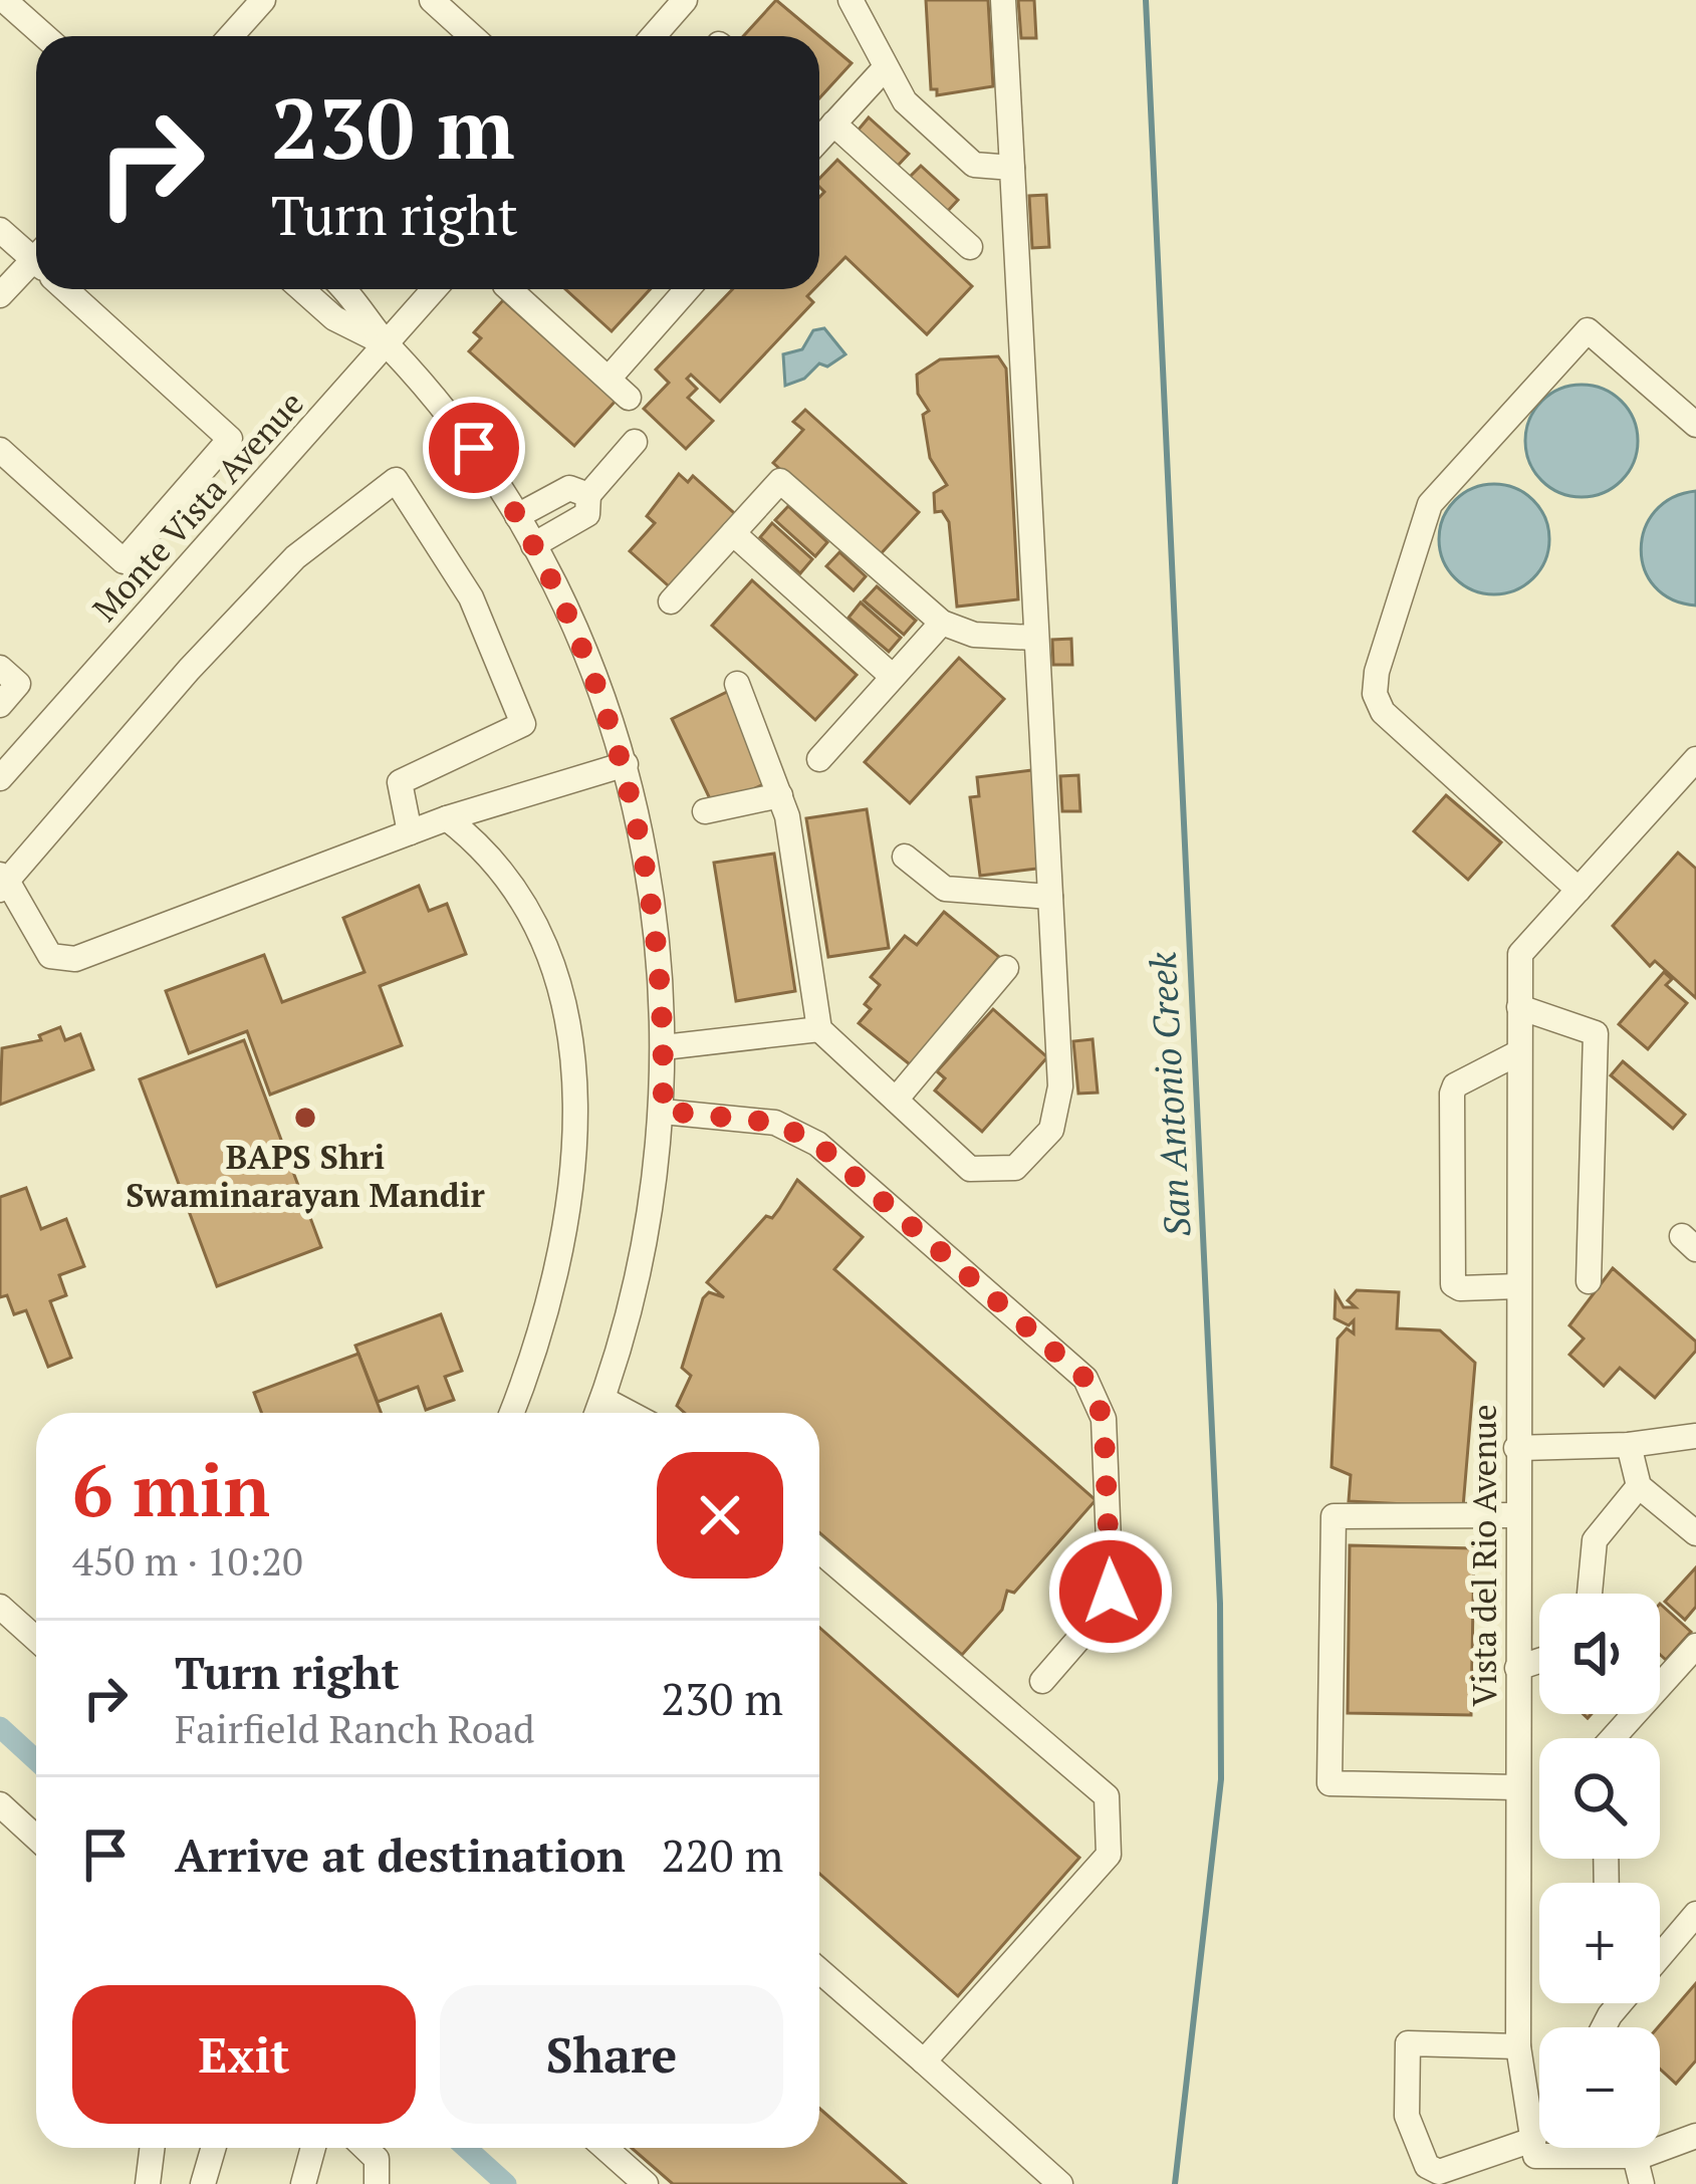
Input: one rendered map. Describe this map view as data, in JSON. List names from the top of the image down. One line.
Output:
{"streets":{"street":["Monte Vista Avenue","Vista del Rio Avenue"]},"water":["San Antonio Creek"],"places":["BAPS Shri Swaminarayan Mandir"],"page":{"turn":["230 m","Turn right"],"heading":["6 min","450 m · 10:20"],"map_buttons":["+","−"],"list":[{"name":"Turn right","note":"Fairfield Ranch Road","value":"230 m"},{"name":"Arrive at destination","value":"220 m"}],"buttons":["Exit","Share"]}}
